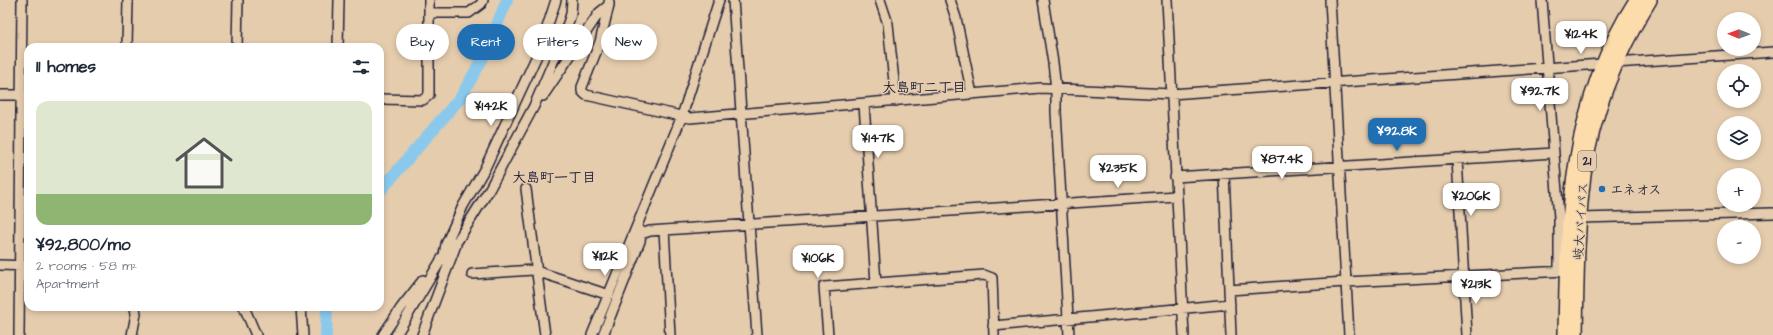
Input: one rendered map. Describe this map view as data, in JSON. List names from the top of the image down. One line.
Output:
{"streets":{"highway":["21","岐大バイパス"]},"districts":["大島町二丁目","大島町一丁目"],"places":["エネオス"],"north":"left","page":{"map_buttons":["+","−"],"price":["¥124K","¥92.7K","¥142K","¥92.8K","¥147K","¥87.4K","¥235K","¥206K","¥112K","¥106K","¥213K"],"chip":["Buy","Rent","Filters","New"],"heading":"11 homes","list":[{"name":"¥92,800/mo","note":"2 rooms · 58 m² · Apartment"}]}}
